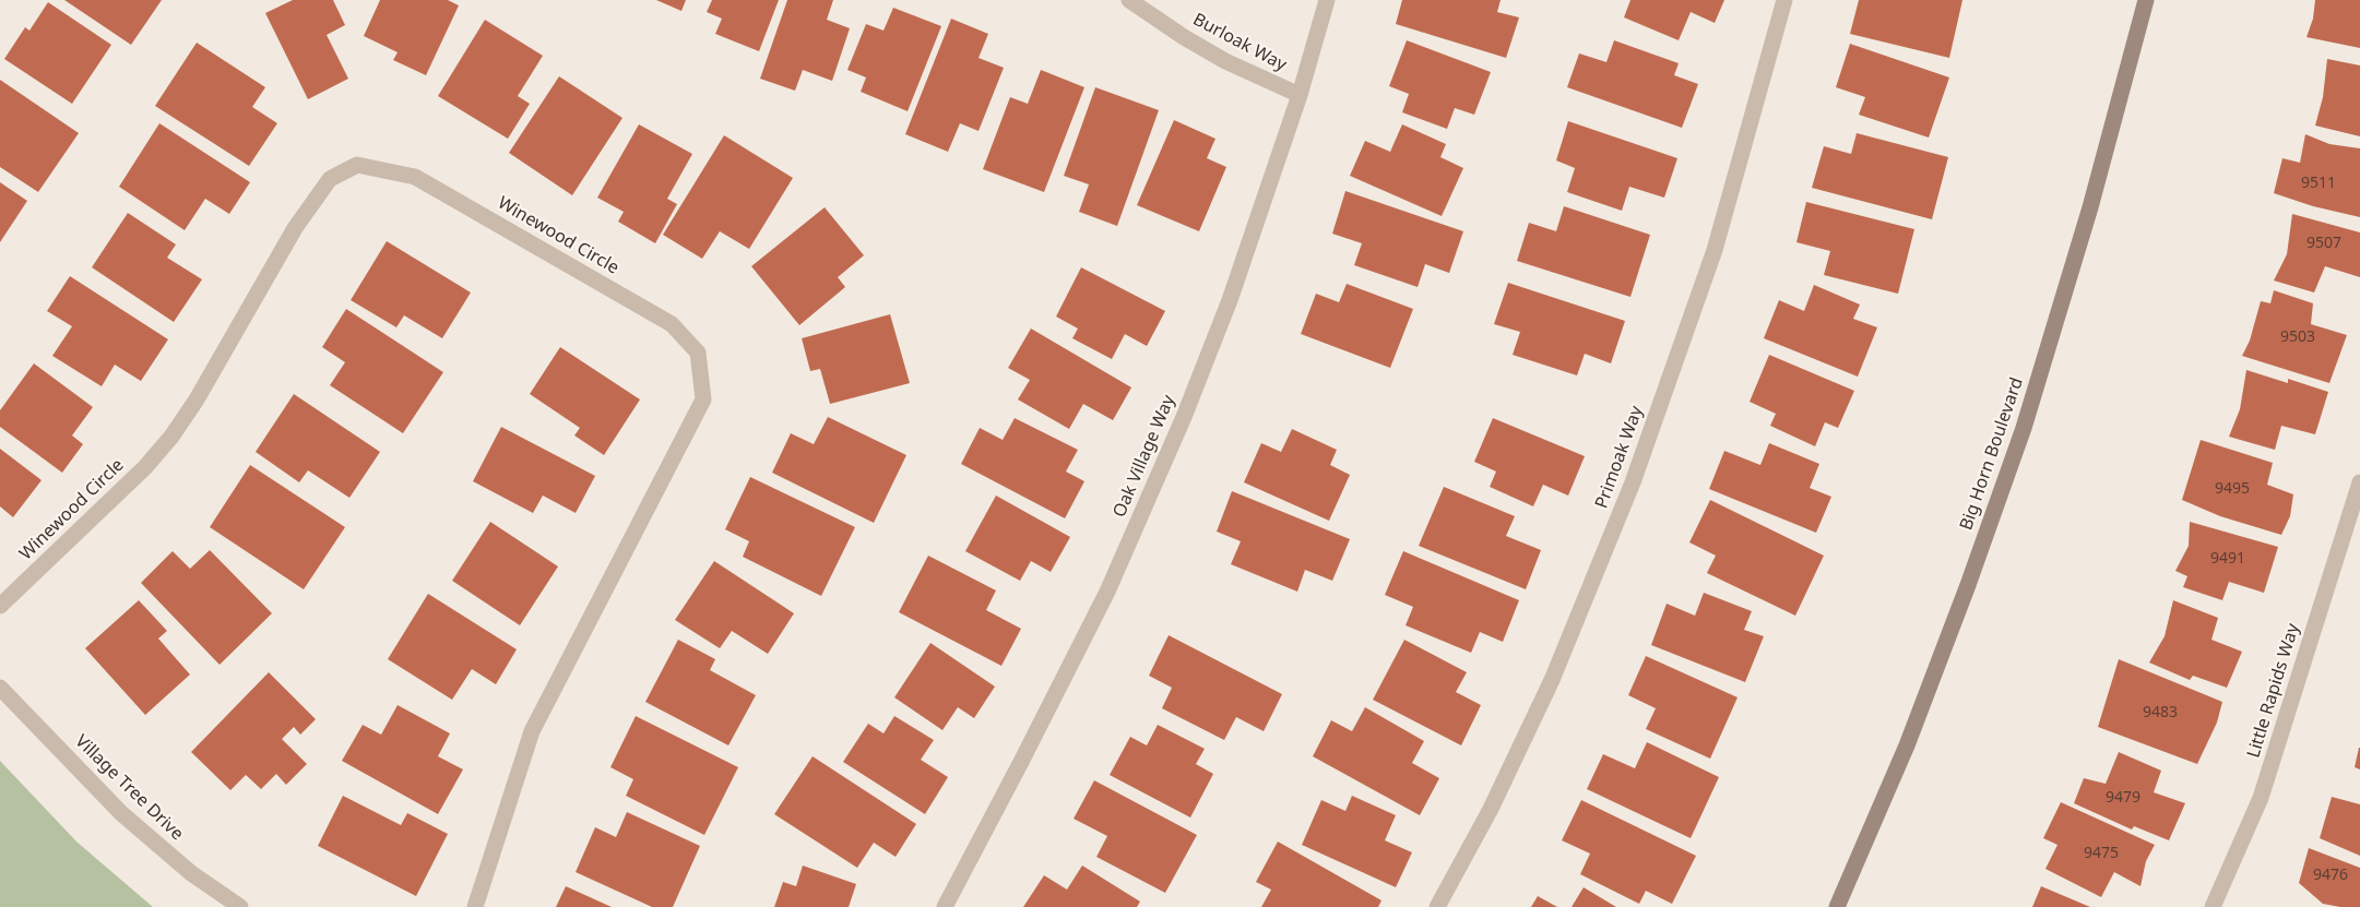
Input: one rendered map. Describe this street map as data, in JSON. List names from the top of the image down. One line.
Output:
{"streets":{"main road":["Big Horn Boulevard"],"street":["Burloak Way","Winewood Circle","Oak Village Way","Primoak Way","Little Rapids Way","Village Tree Drive"]},"crossings":[["Burloak Way","Oak Village Way"]],"house_numbers":["9511","9507","9503","9495","9491","9483","9479","9475","9476"]}
